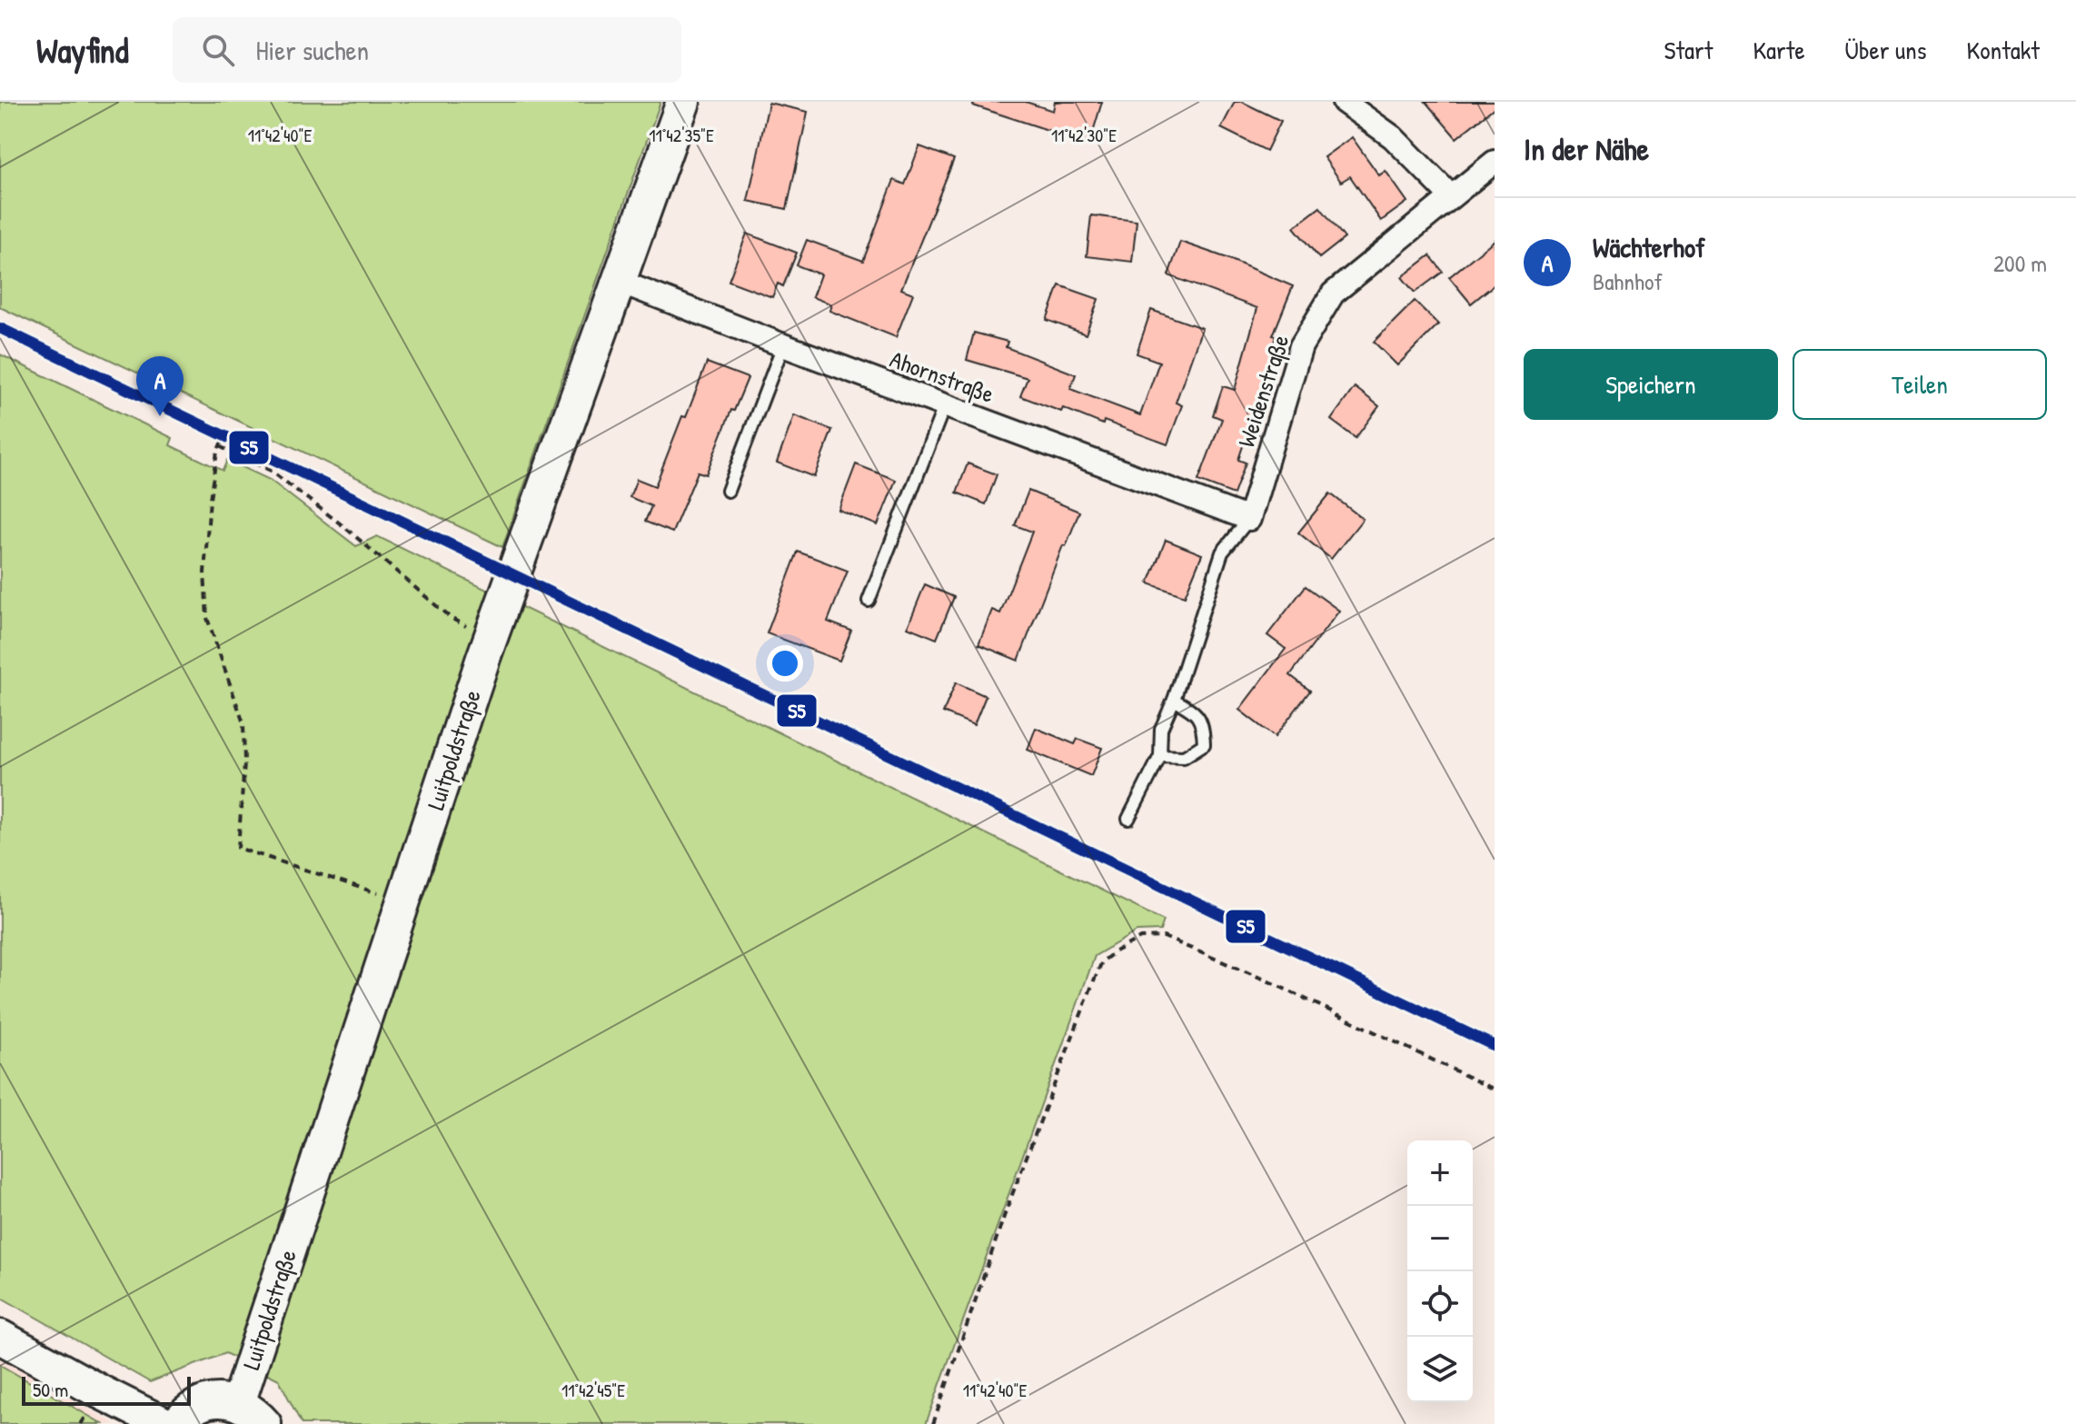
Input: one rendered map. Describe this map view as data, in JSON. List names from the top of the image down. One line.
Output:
{"streets":{"street":["Ahornstraße","Weidenstraße","Luitpoldstraße"]},"crossings":[["Ahornstraße","Weidenstraße"],["Ahornstraße","Luitpoldstraße"]],"lines":["transit line S5"],"scale_bar":"50 m","page":{"header":"Wayfind","search":"Hier suchen","nav":["Start","Karte","Über uns","Kontakt"],"heading":"In der Nähe","list":[{"mark":"A","name":"Wächterhof","note":"Bahnhof","value":"200 m"}],"buttons":["Speichern","Teilen"],"pins":"A","map_buttons":["+","−"],"scale":"50 m"},"coordinates":["11°42'40\"E","11°42'35\"E","11°42'30\"E","11°42'45\"E"]}
